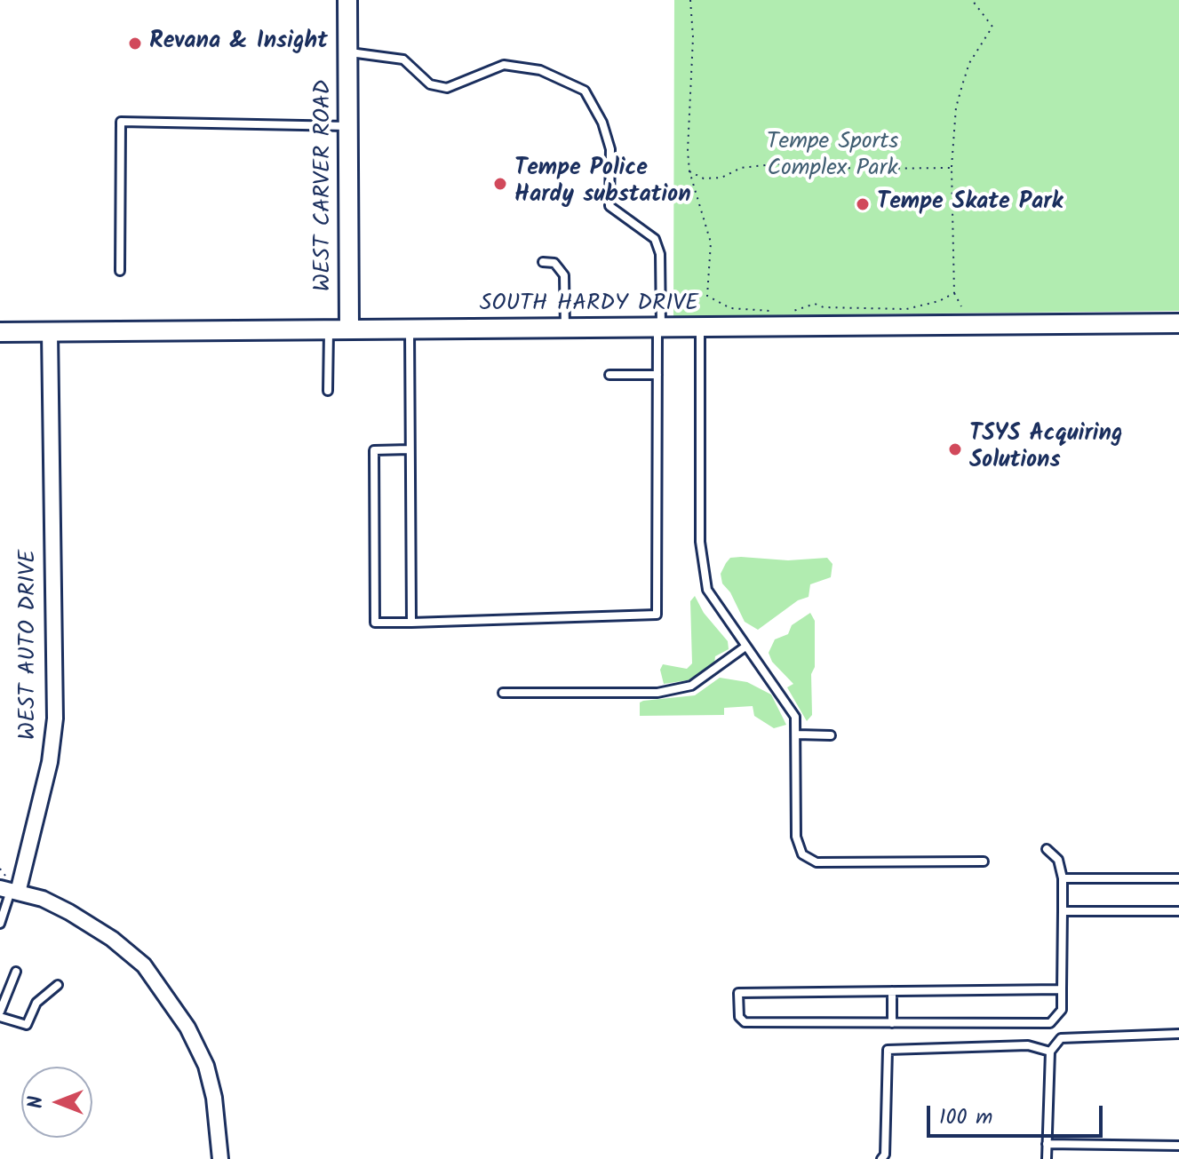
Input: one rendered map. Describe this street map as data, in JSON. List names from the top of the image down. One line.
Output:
{"streets":{"street":["WEST CARVER ROAD","SOUTH HARDY DRIVE","WEST AUTO DRIVE"]},"crossings":[["WEST CARVER ROAD","SOUTH HARDY DRIVE"],["SOUTH HARDY DRIVE","WEST AUTO DRIVE"]],"parks":["Tempe Sports Complex Park"],"places":["Revana & Insight","Tempe Police Hardy substation","Tempe Skate Park","TSYS Acquiring Solutions"],"scale_bar":"100 m","north":"left"}
